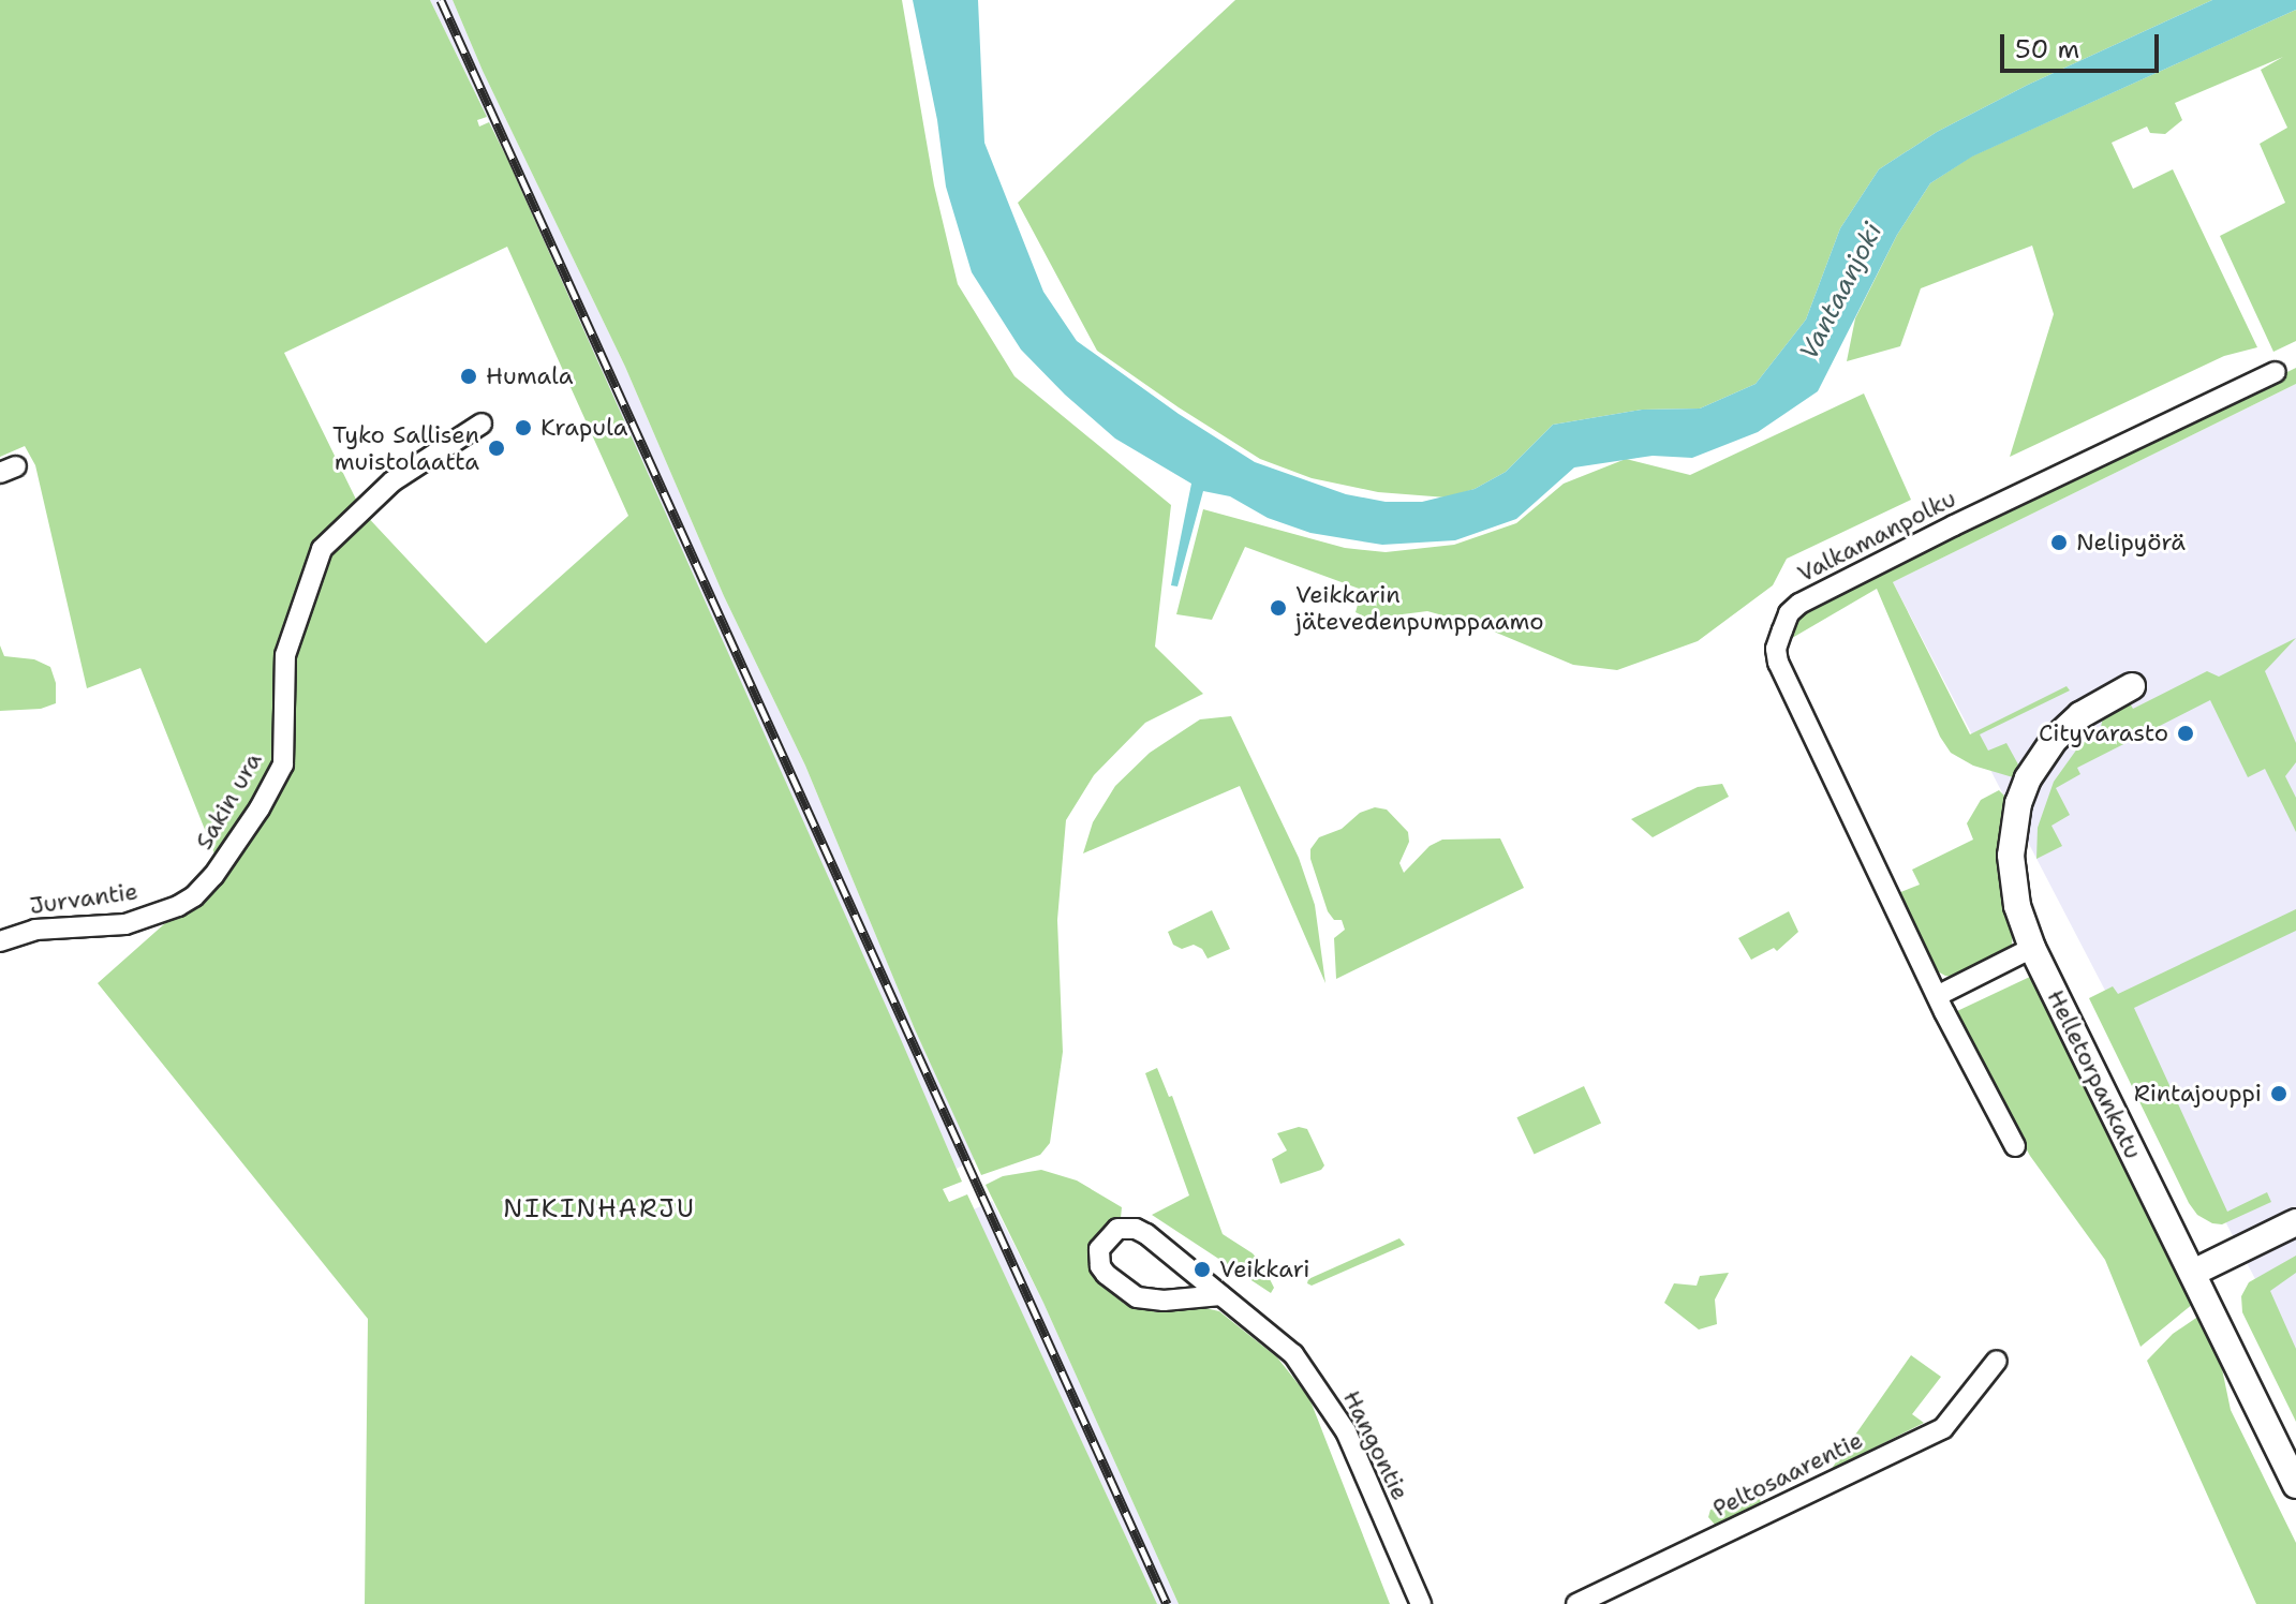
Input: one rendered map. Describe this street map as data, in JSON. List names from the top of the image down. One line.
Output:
{"streets":{"street":["Valkamanpolku","Sakin ura","Jurvantie","Helletorpankatu","Hangontie","Peltosaarentie"]},"crossings":[["Sakin ura","Jurvantie"]],"districts":["NIKINHARJU"],"water":["Vantaanjoki"],"places":["Humala","Krapula","Tyko Sallisen muistolaatta","Nelipyörä","Veikkarin jätevedenpumppaamo","Cityvarasto","Rintajouppi","Veikkari"],"scale_bar":"50 m"}
